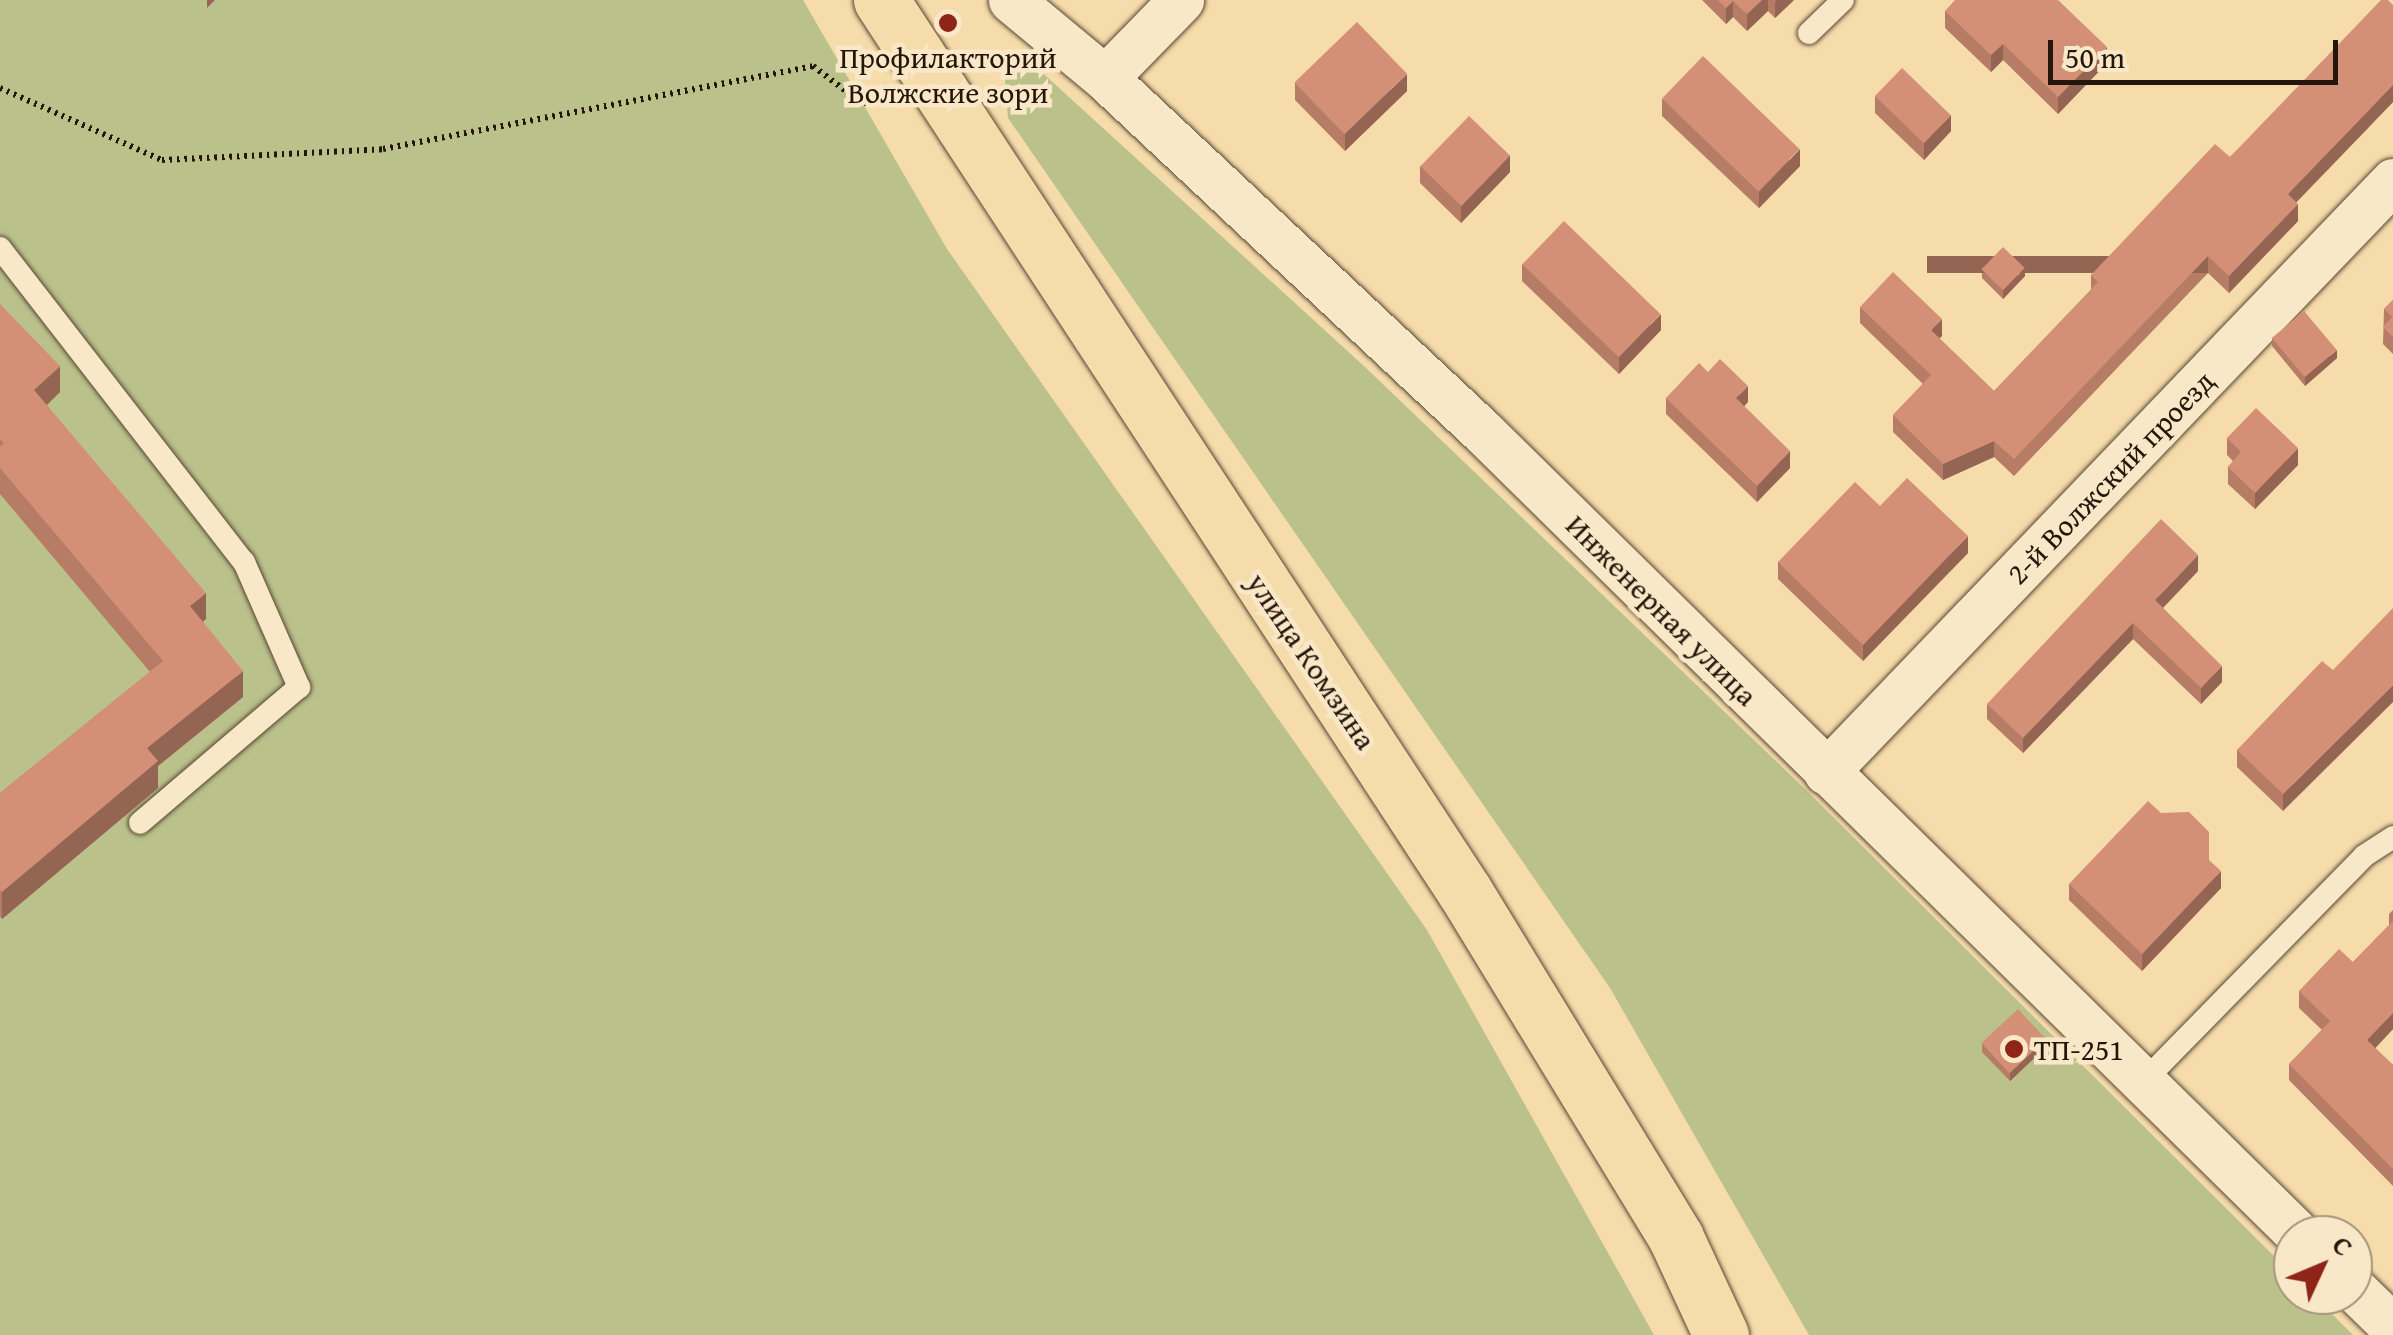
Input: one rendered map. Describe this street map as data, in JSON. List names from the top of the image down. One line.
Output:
{"streets":{"main road":["улица Комзина"],"street":["2-й Волжский проезд","Инженерная улица"]},"crossings":[["2-й Волжский проезд","Инженерная улица"]],"places":["Профилакторий Волжские зори","ТП-251"],"scale_bar":"50 m","north":"top right"}
